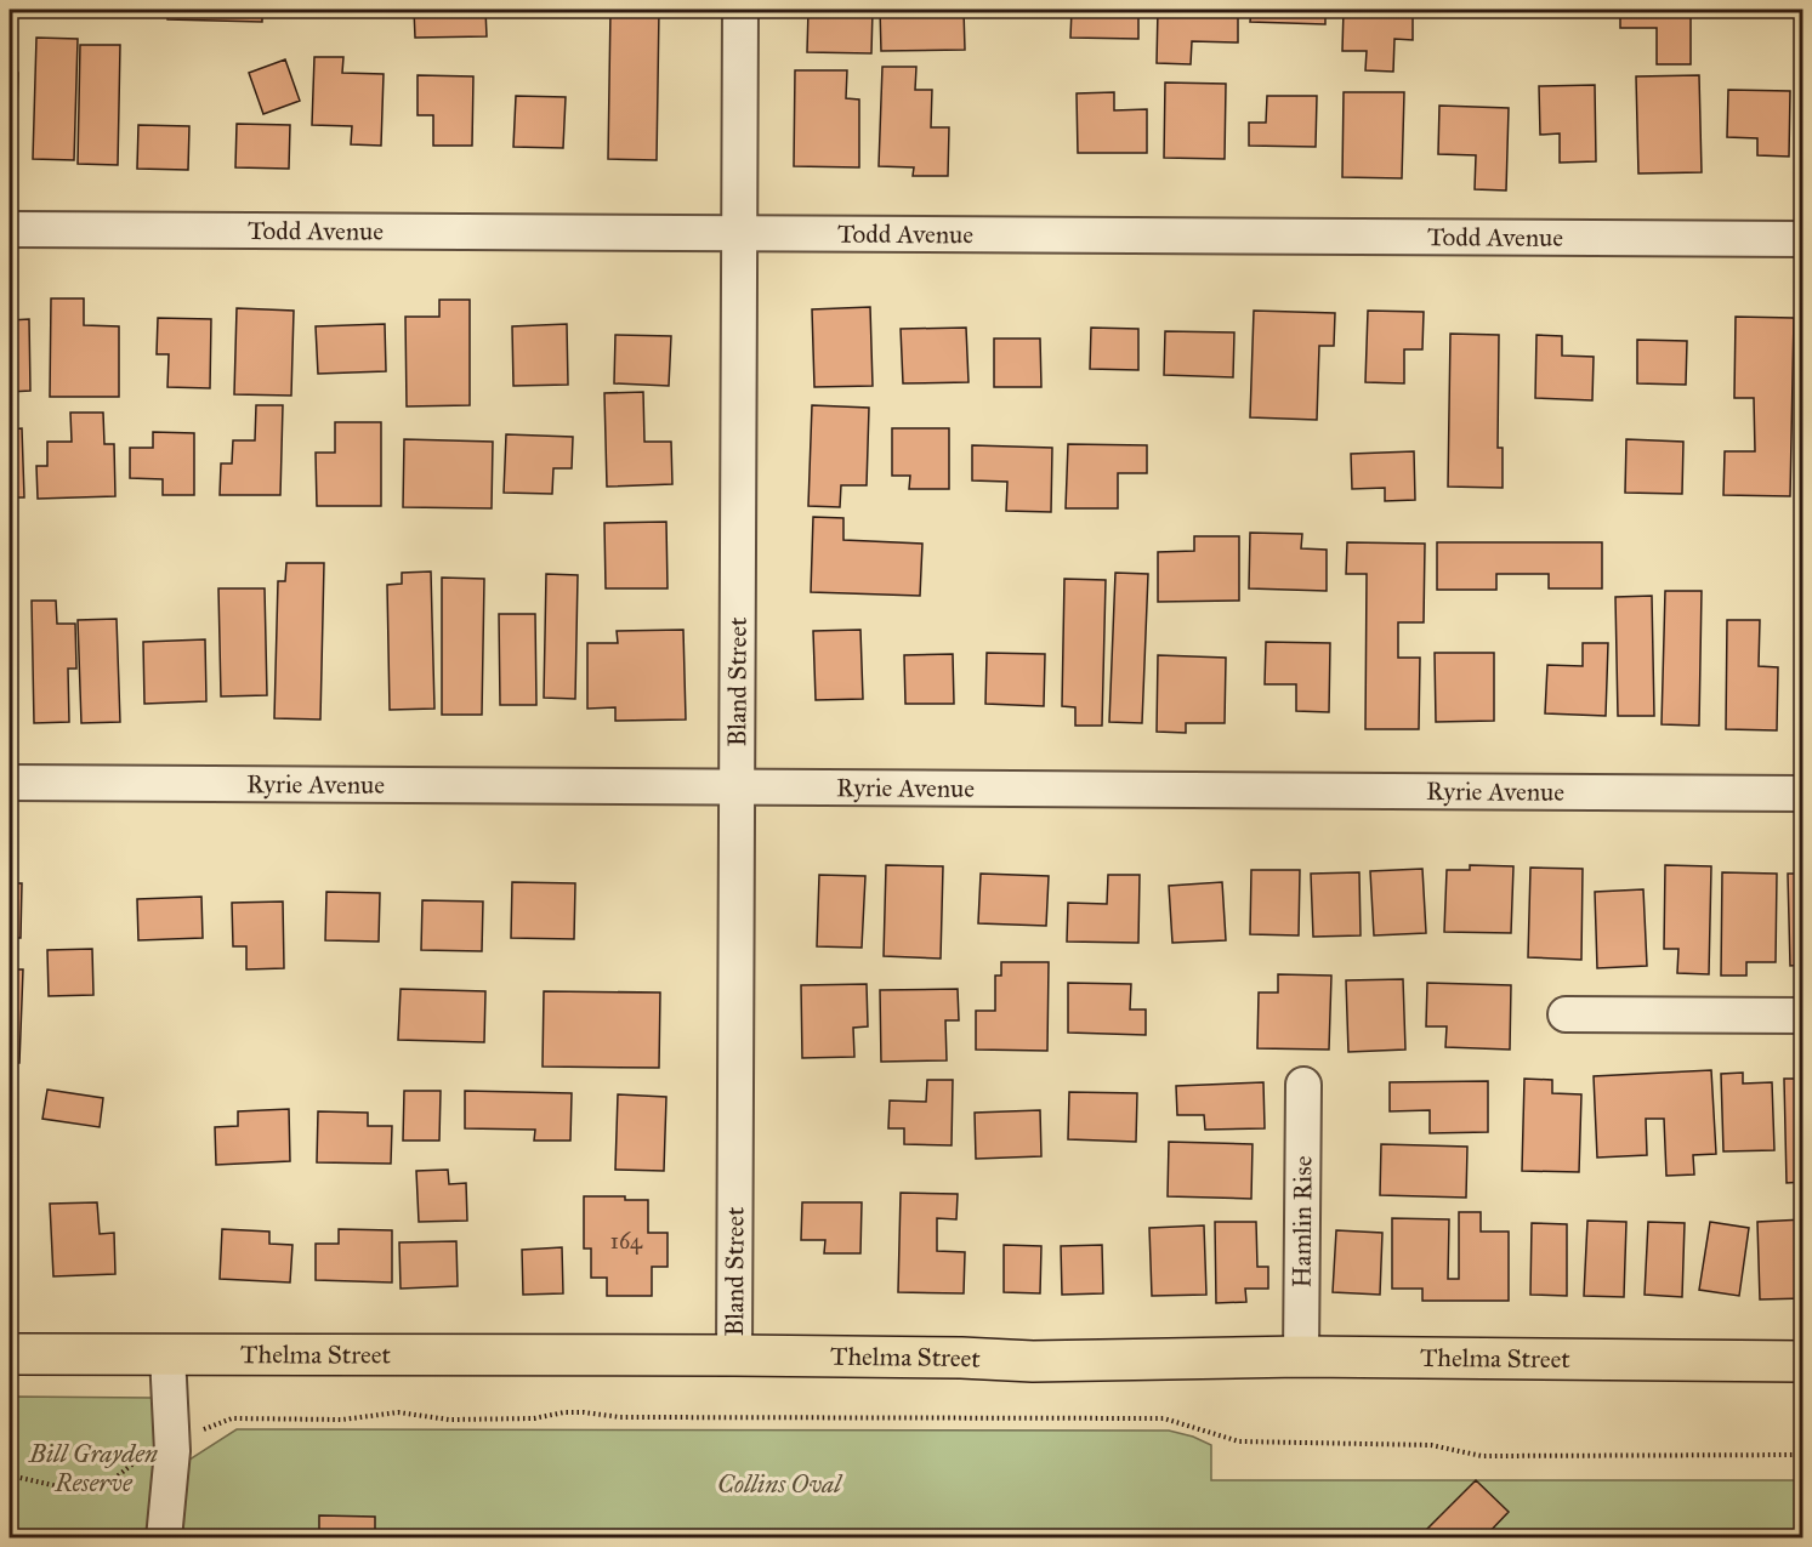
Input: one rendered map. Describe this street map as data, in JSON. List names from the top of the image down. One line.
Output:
{"streets":{"main road":["Thelma Street"],"street":["Todd Avenue","Bland Street","Ryrie Avenue","Hamlin Rise"]},"crossings":[["Todd Avenue","Bland Street"],["Bland Street","Ryrie Avenue"],["Bland Street","Thelma Street"],["Hamlin Rise","Thelma Street"]],"parks":["Bill Grayden Reserve","Collins Oval"],"house_numbers":["164"]}
